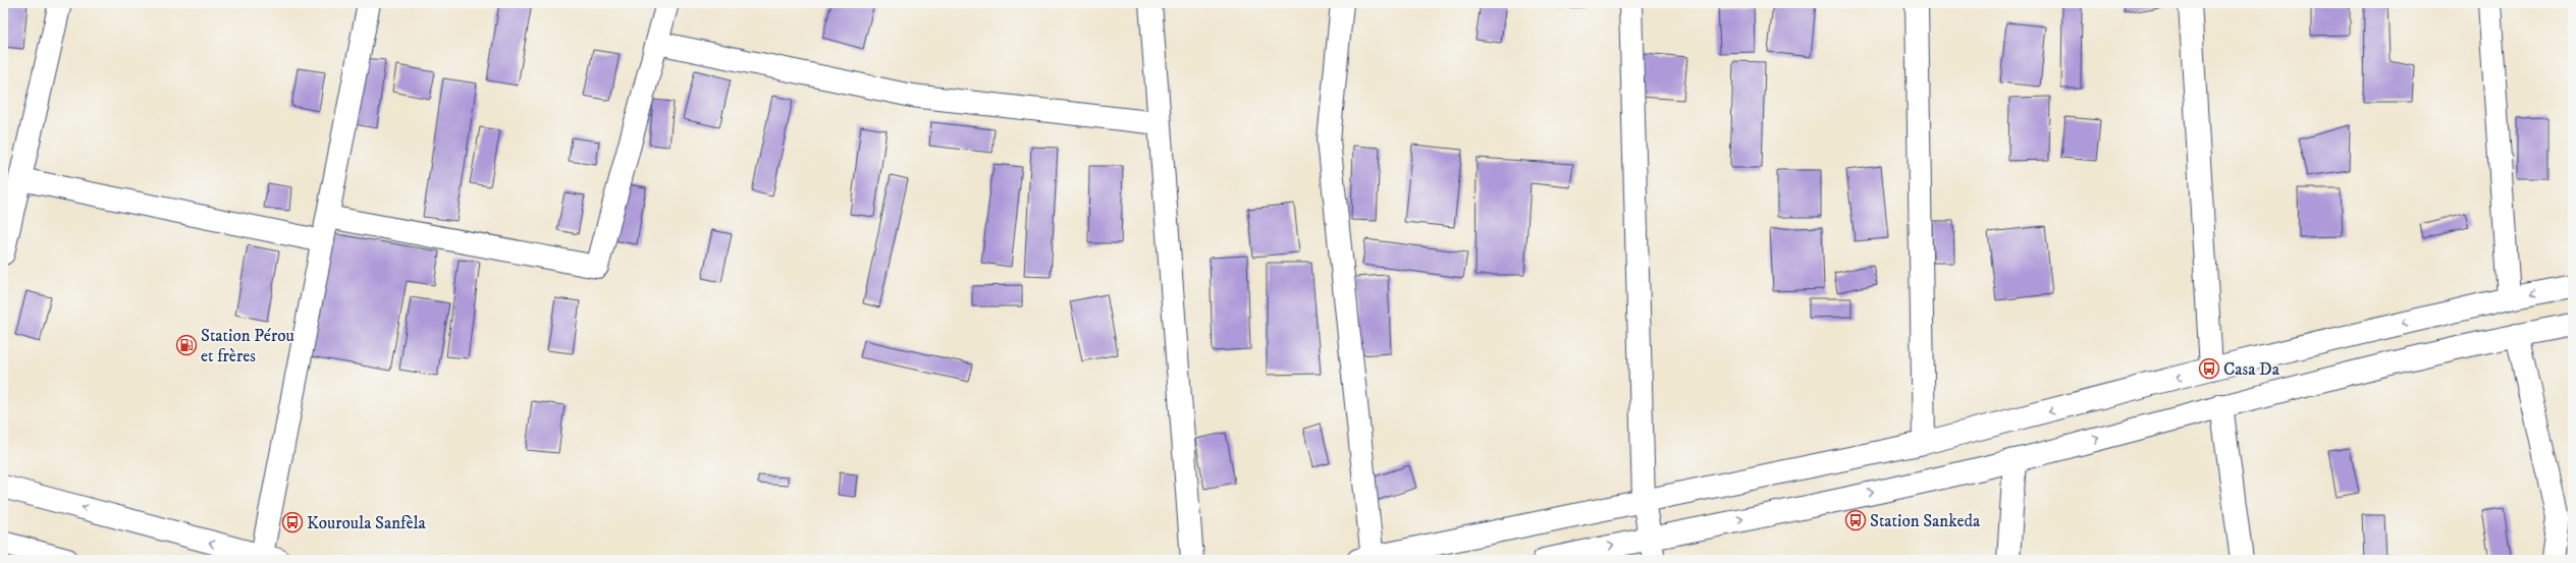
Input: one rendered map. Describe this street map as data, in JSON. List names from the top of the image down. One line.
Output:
{"places":{"fuel station":["Station Pérou et frères"],"bus stop":["Casa Da","Station Sankeda","Kouroula Sanfèla"]}}
